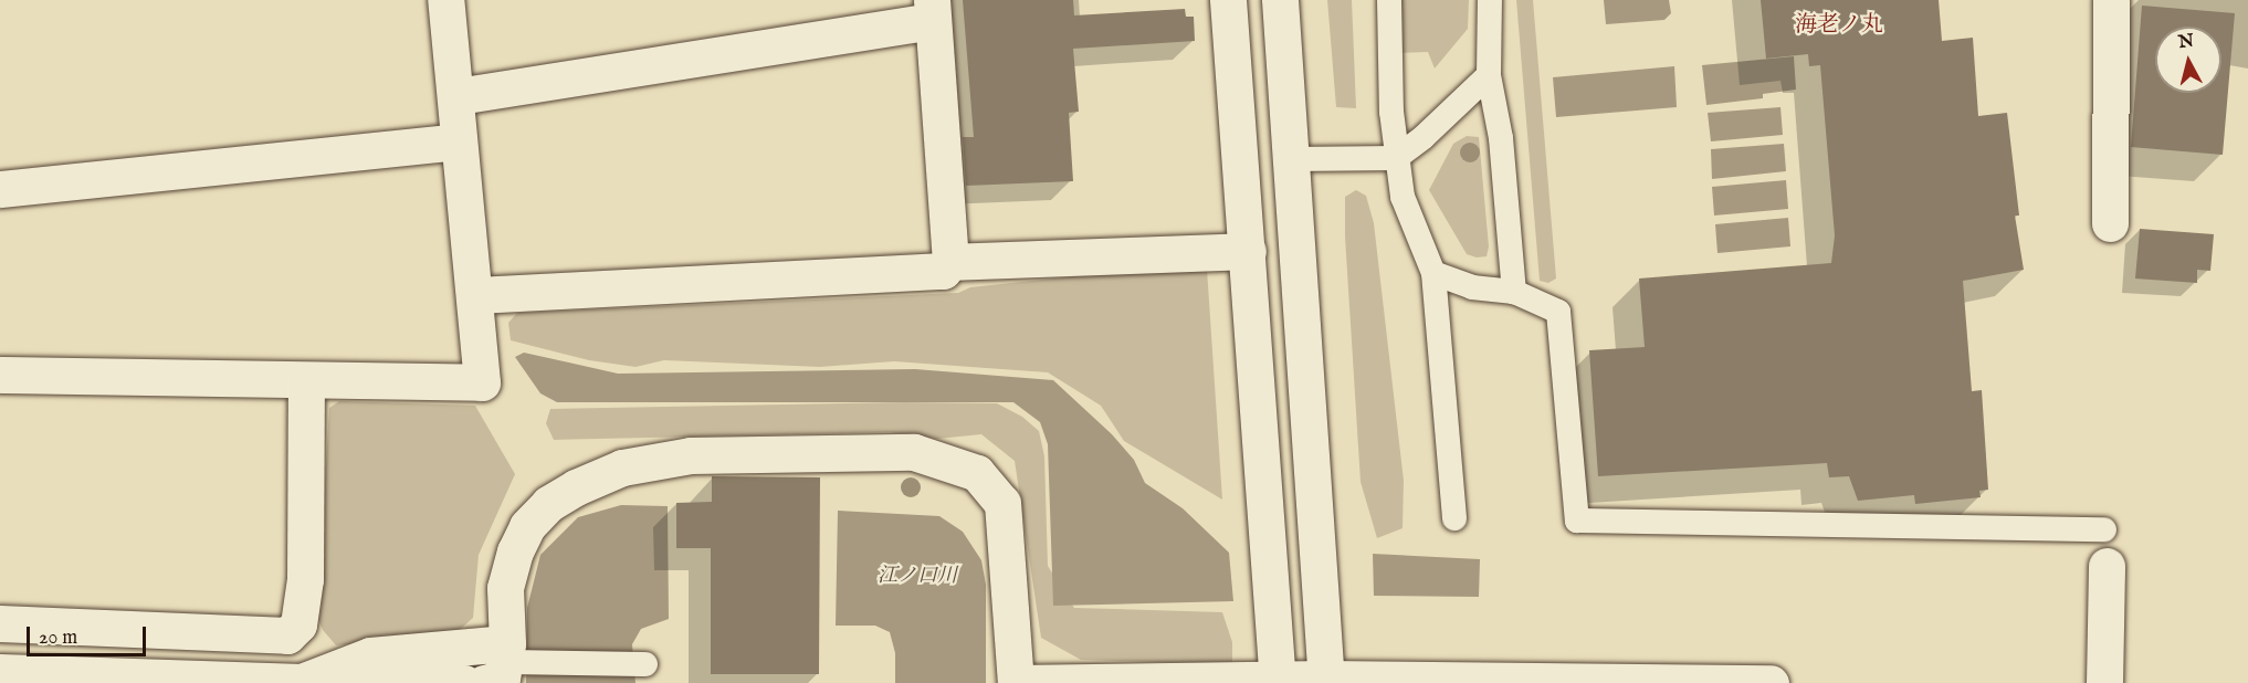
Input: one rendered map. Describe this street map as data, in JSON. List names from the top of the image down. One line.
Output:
{"districts":["海老ノ丸"],"water":["江ノ口川"],"scale_bar":"20 m","north":"top"}
